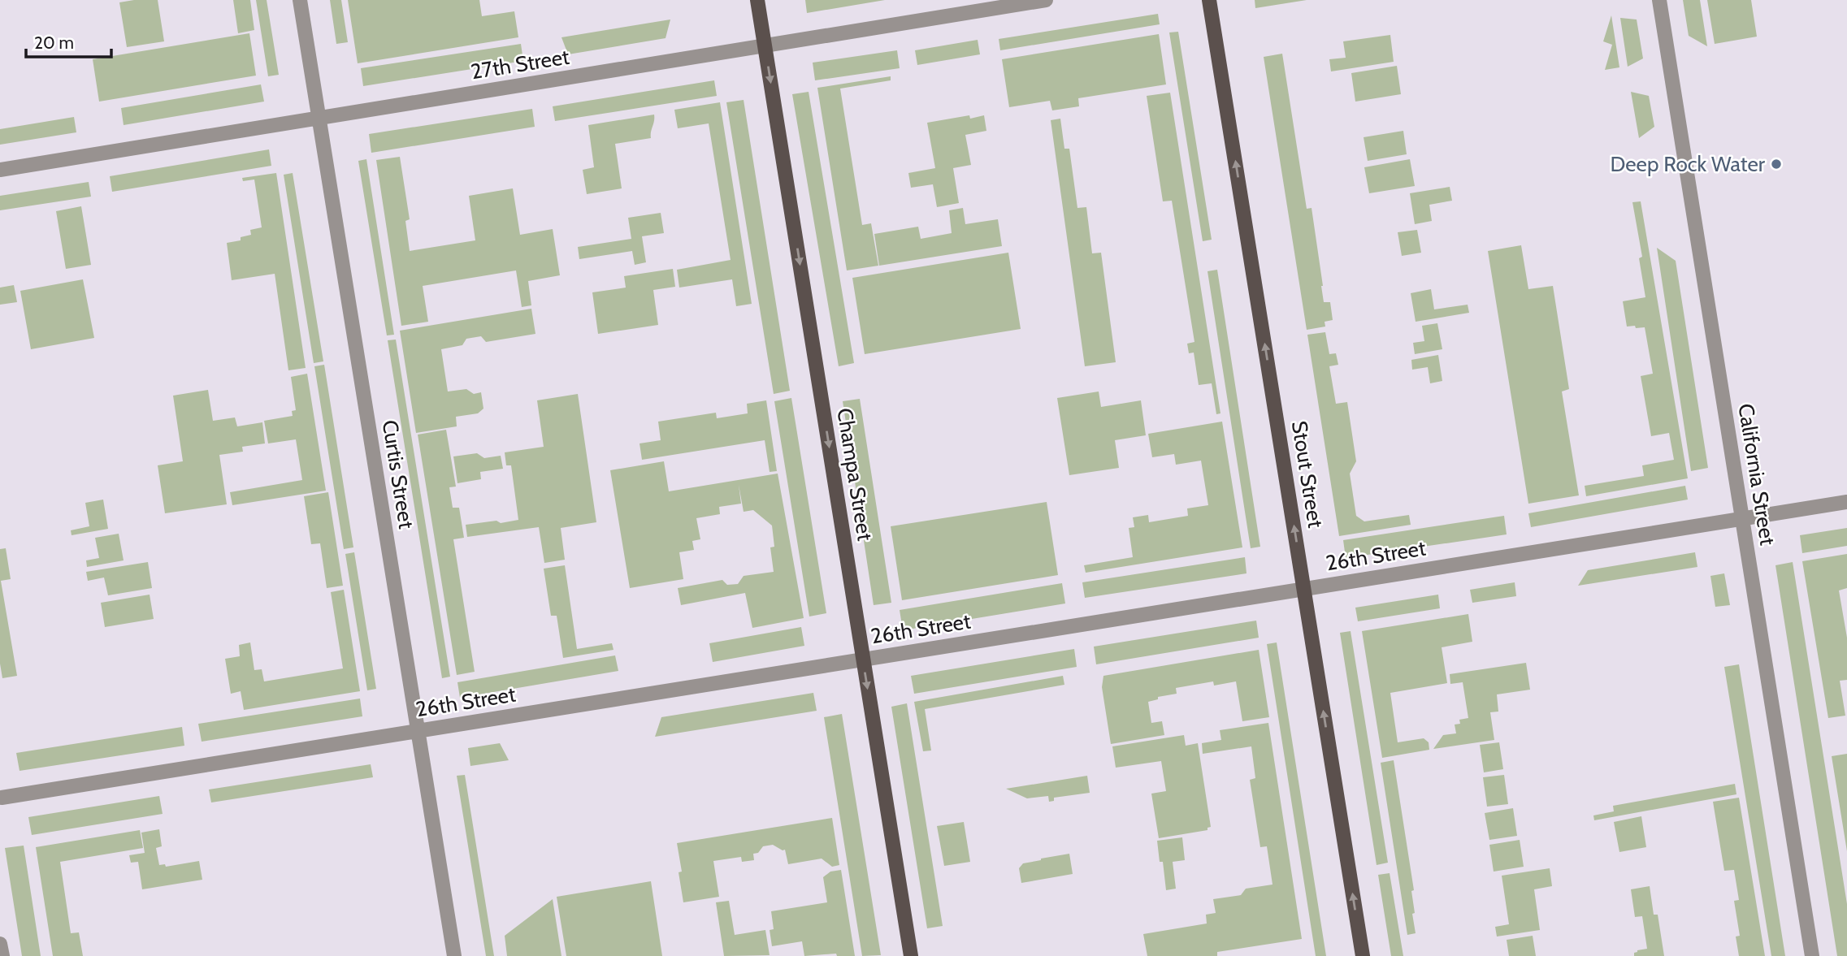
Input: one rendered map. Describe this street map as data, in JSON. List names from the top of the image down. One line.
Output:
{"streets":{"main road":["Champa Street","Stout Street"],"street":["27th Street","Curtis Street","California Street","26th Street"]},"crossings":[["27th Street","Curtis Street"],["27th Street","Champa Street"],["Curtis Street","26th Street"],["Champa Street","26th Street"],["Stout Street","26th Street"],["California Street","26th Street"]],"one_way":["Champa Street","Stout Street"],"places":["Deep Rock Water"],"scale_bar":"20 m"}
